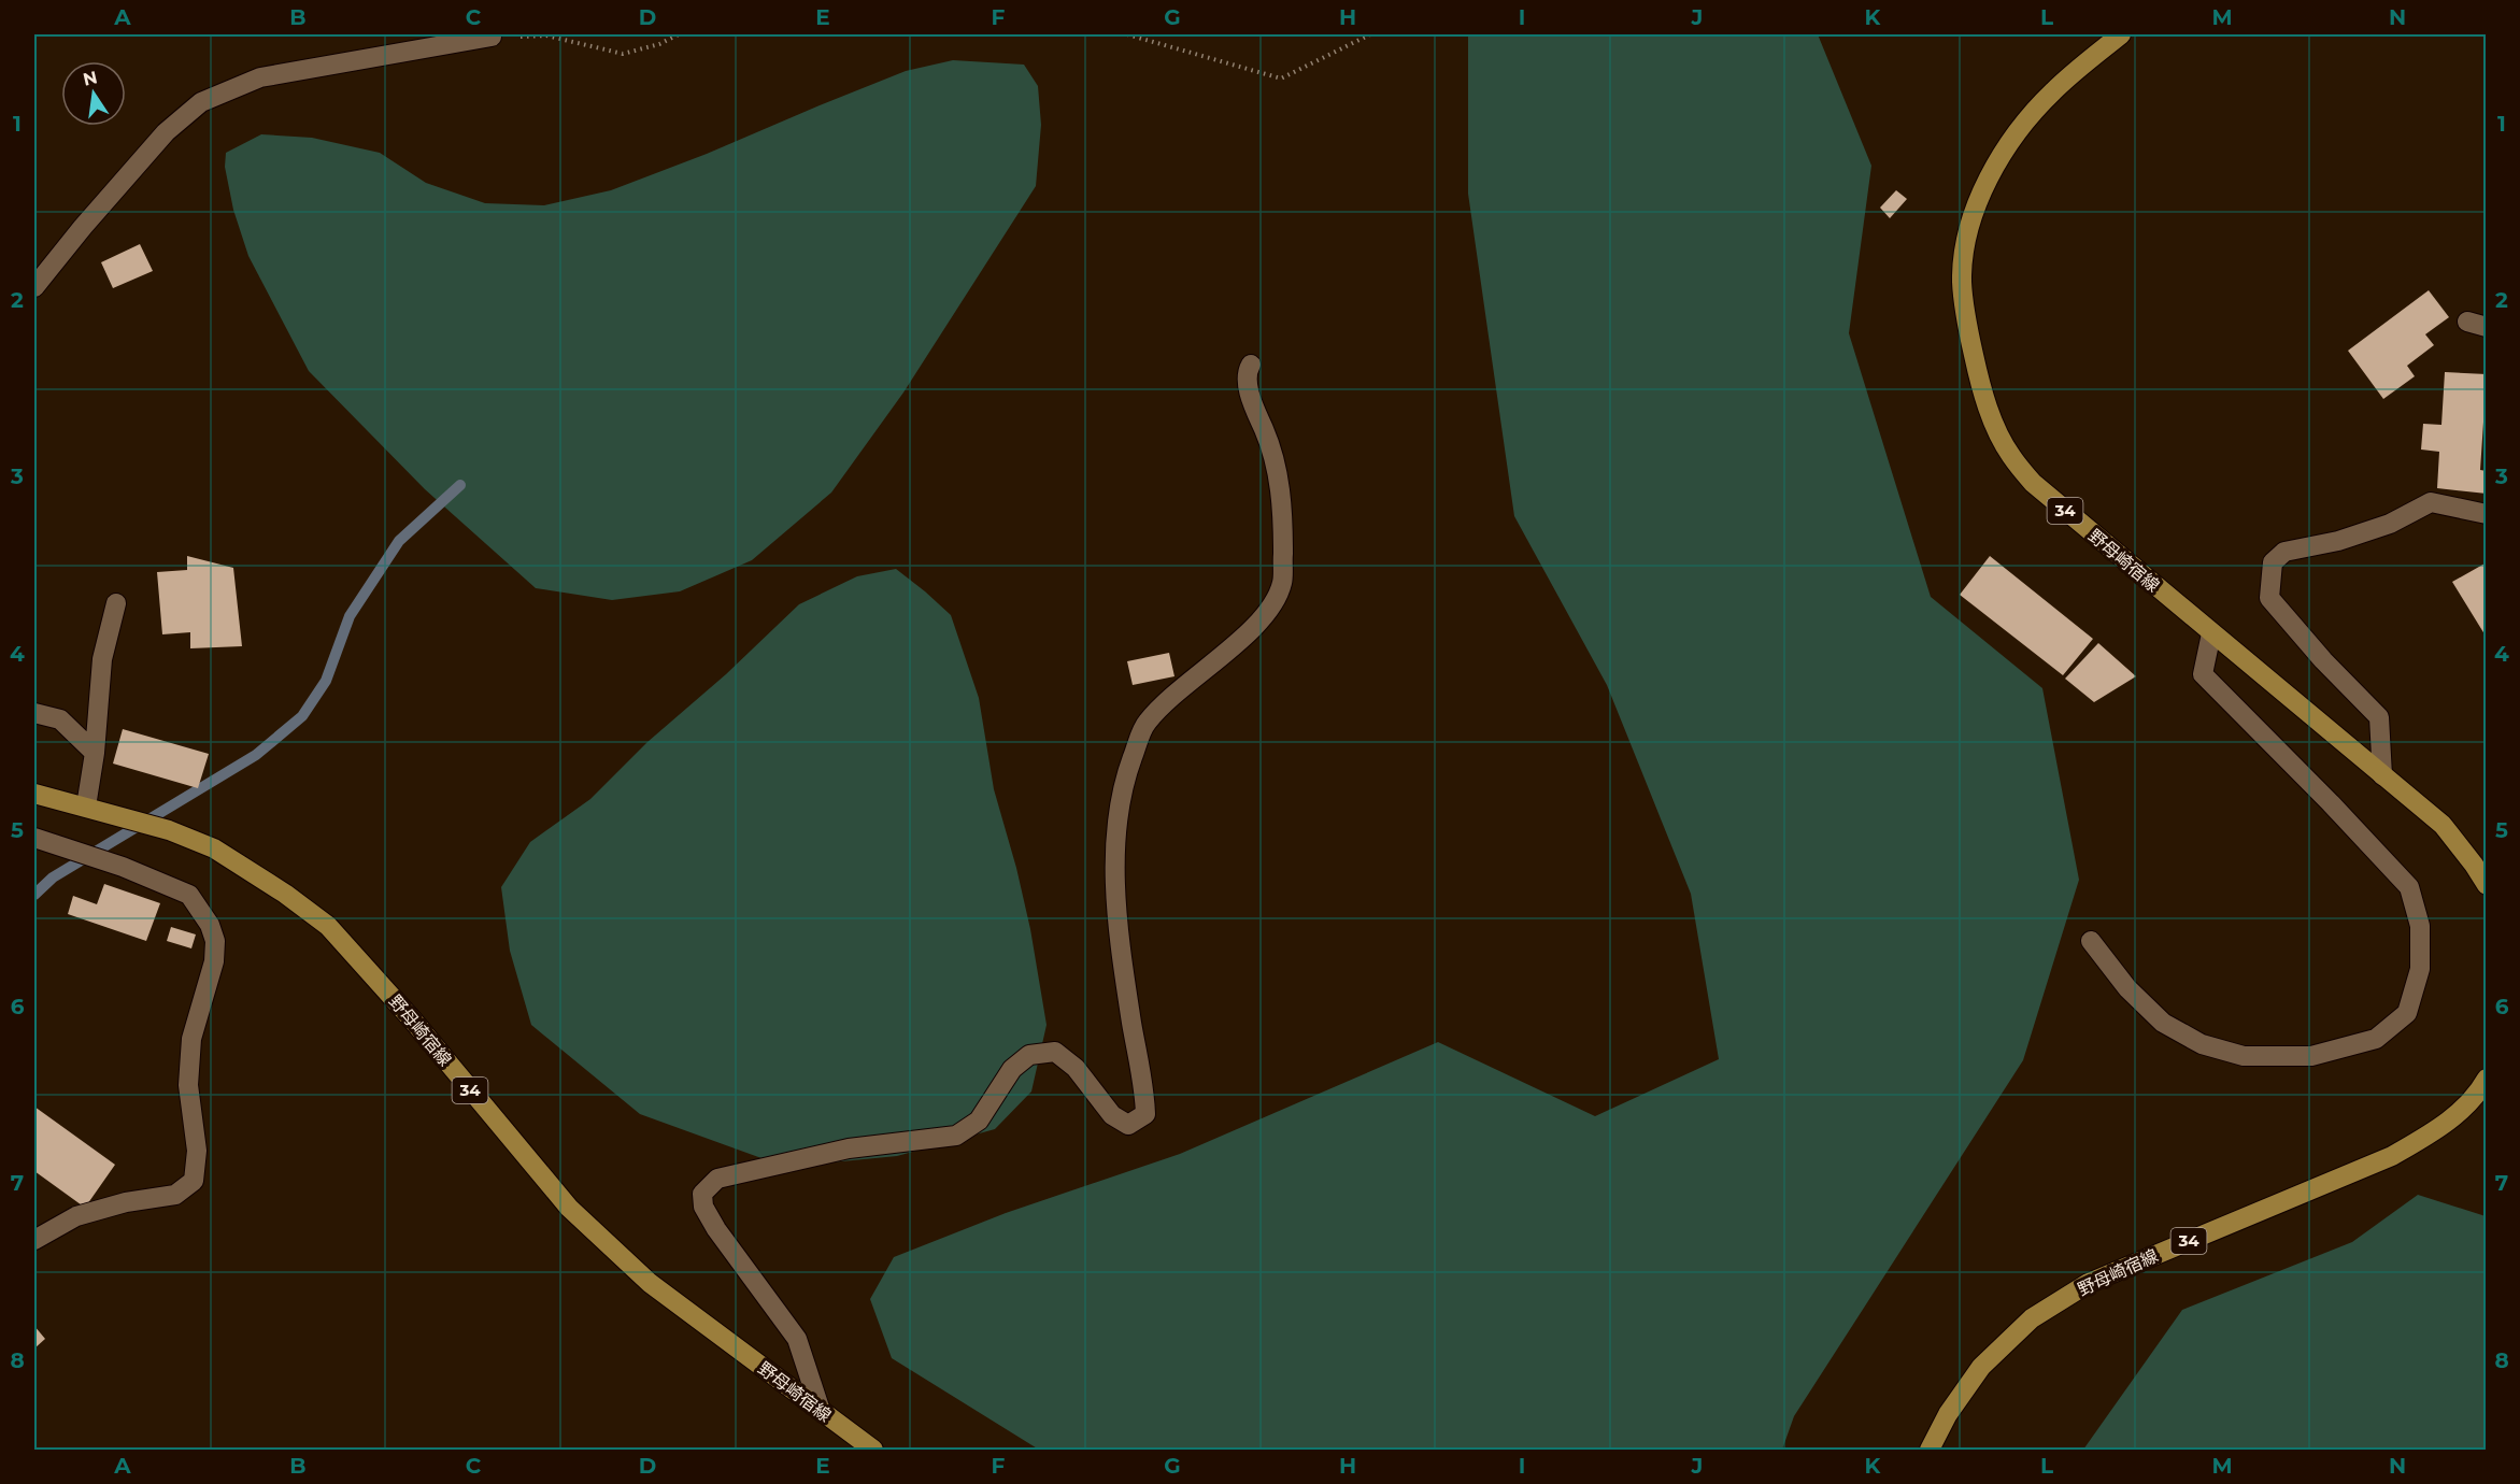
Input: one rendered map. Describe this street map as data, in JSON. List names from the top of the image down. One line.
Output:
{"streets":{"main road":["34","野母崎宿線"]},"north":"top","grid":{"columns":["A","B","C","D","E","F","G","H","I","J","K","L","M","N"],"rows":["1","2","3","4","5","6","7","8"]}}
